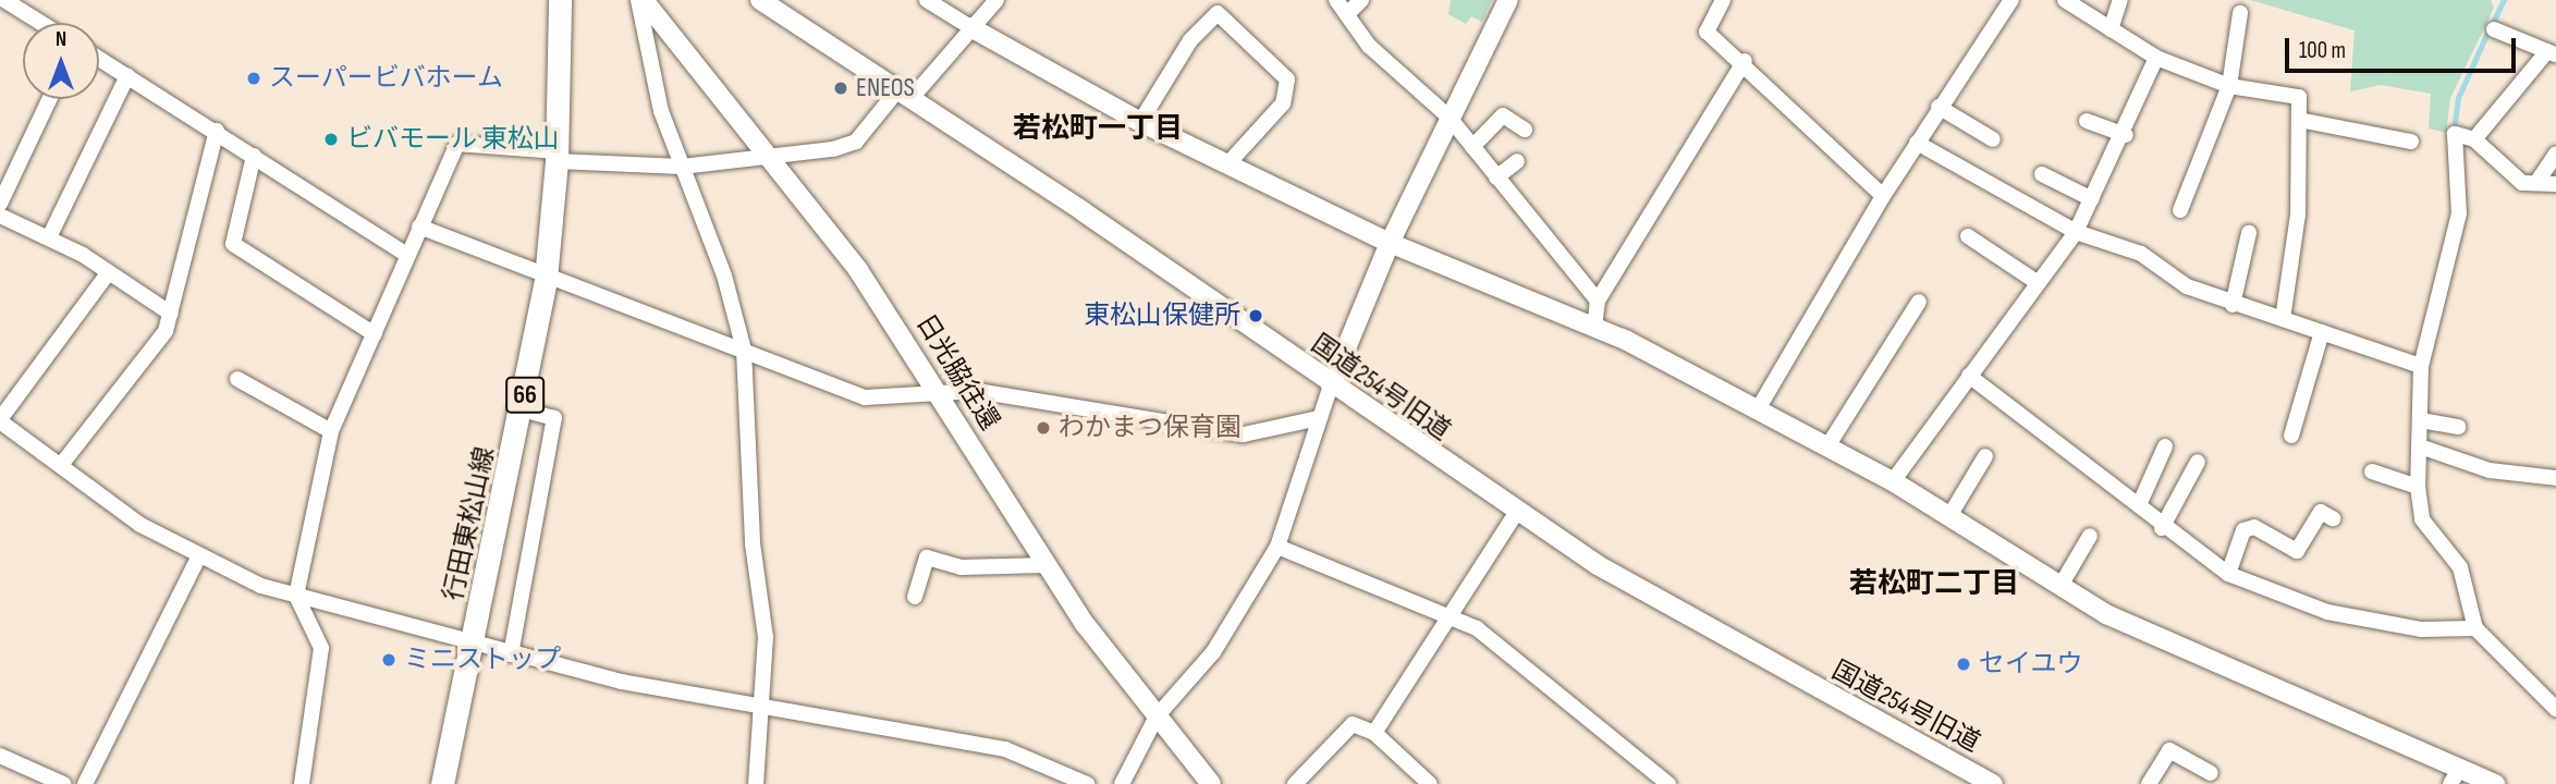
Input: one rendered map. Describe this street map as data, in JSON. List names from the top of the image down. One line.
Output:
{"streets":{"main road":["66","行田東松山線"],"street":["日光脇往還","国道254号旧道"]},"districts":["若松町一丁目","若松町二丁目"],"places":["スーパービバホーム","ENEOS","ビバモール 東松山","東松山保健所","わかまつ保育園","ミニストップ","セイユウ"],"scale_bar":"100 m","north":"top"}
